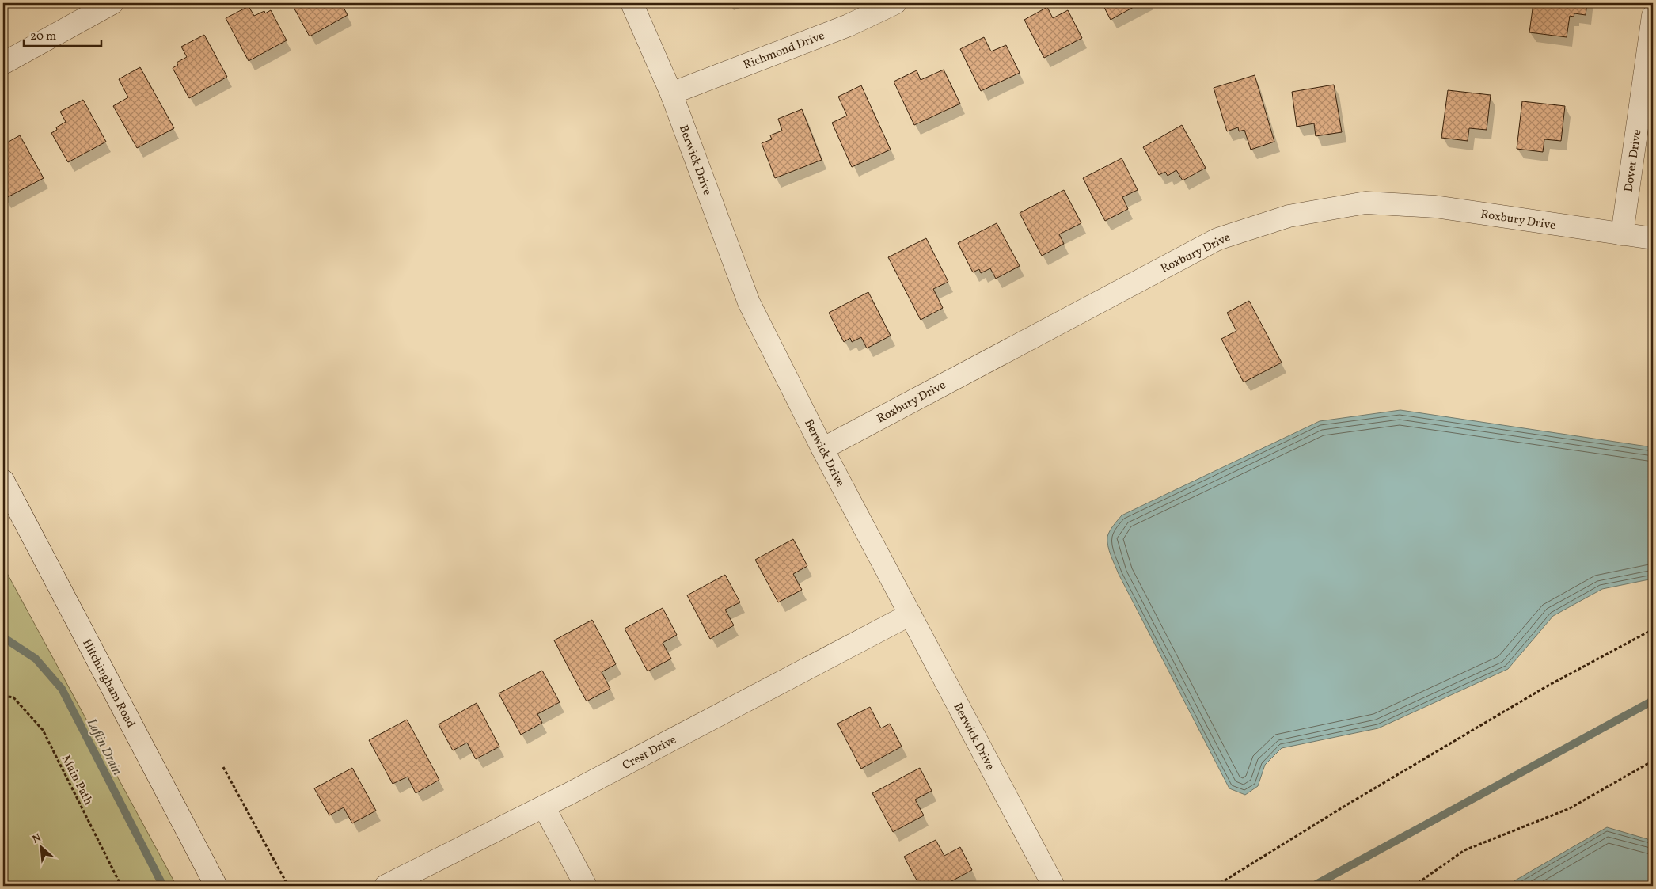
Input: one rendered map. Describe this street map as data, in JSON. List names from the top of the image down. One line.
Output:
{"streets":{"street":["Richmond Drive","Berwick Drive","Dover Drive","Roxbury Drive","Hitchingham Road","Crest Drive"],"path":["Main Path"]},"crossings":[["Richmond Drive","Berwick Drive"],["Berwick Drive","Roxbury Drive"],["Berwick Drive","Crest Drive"],["Dover Drive","Roxbury Drive"]],"water":["Laflin Drain"],"scale_bar":"20 m","north":"top left"}
